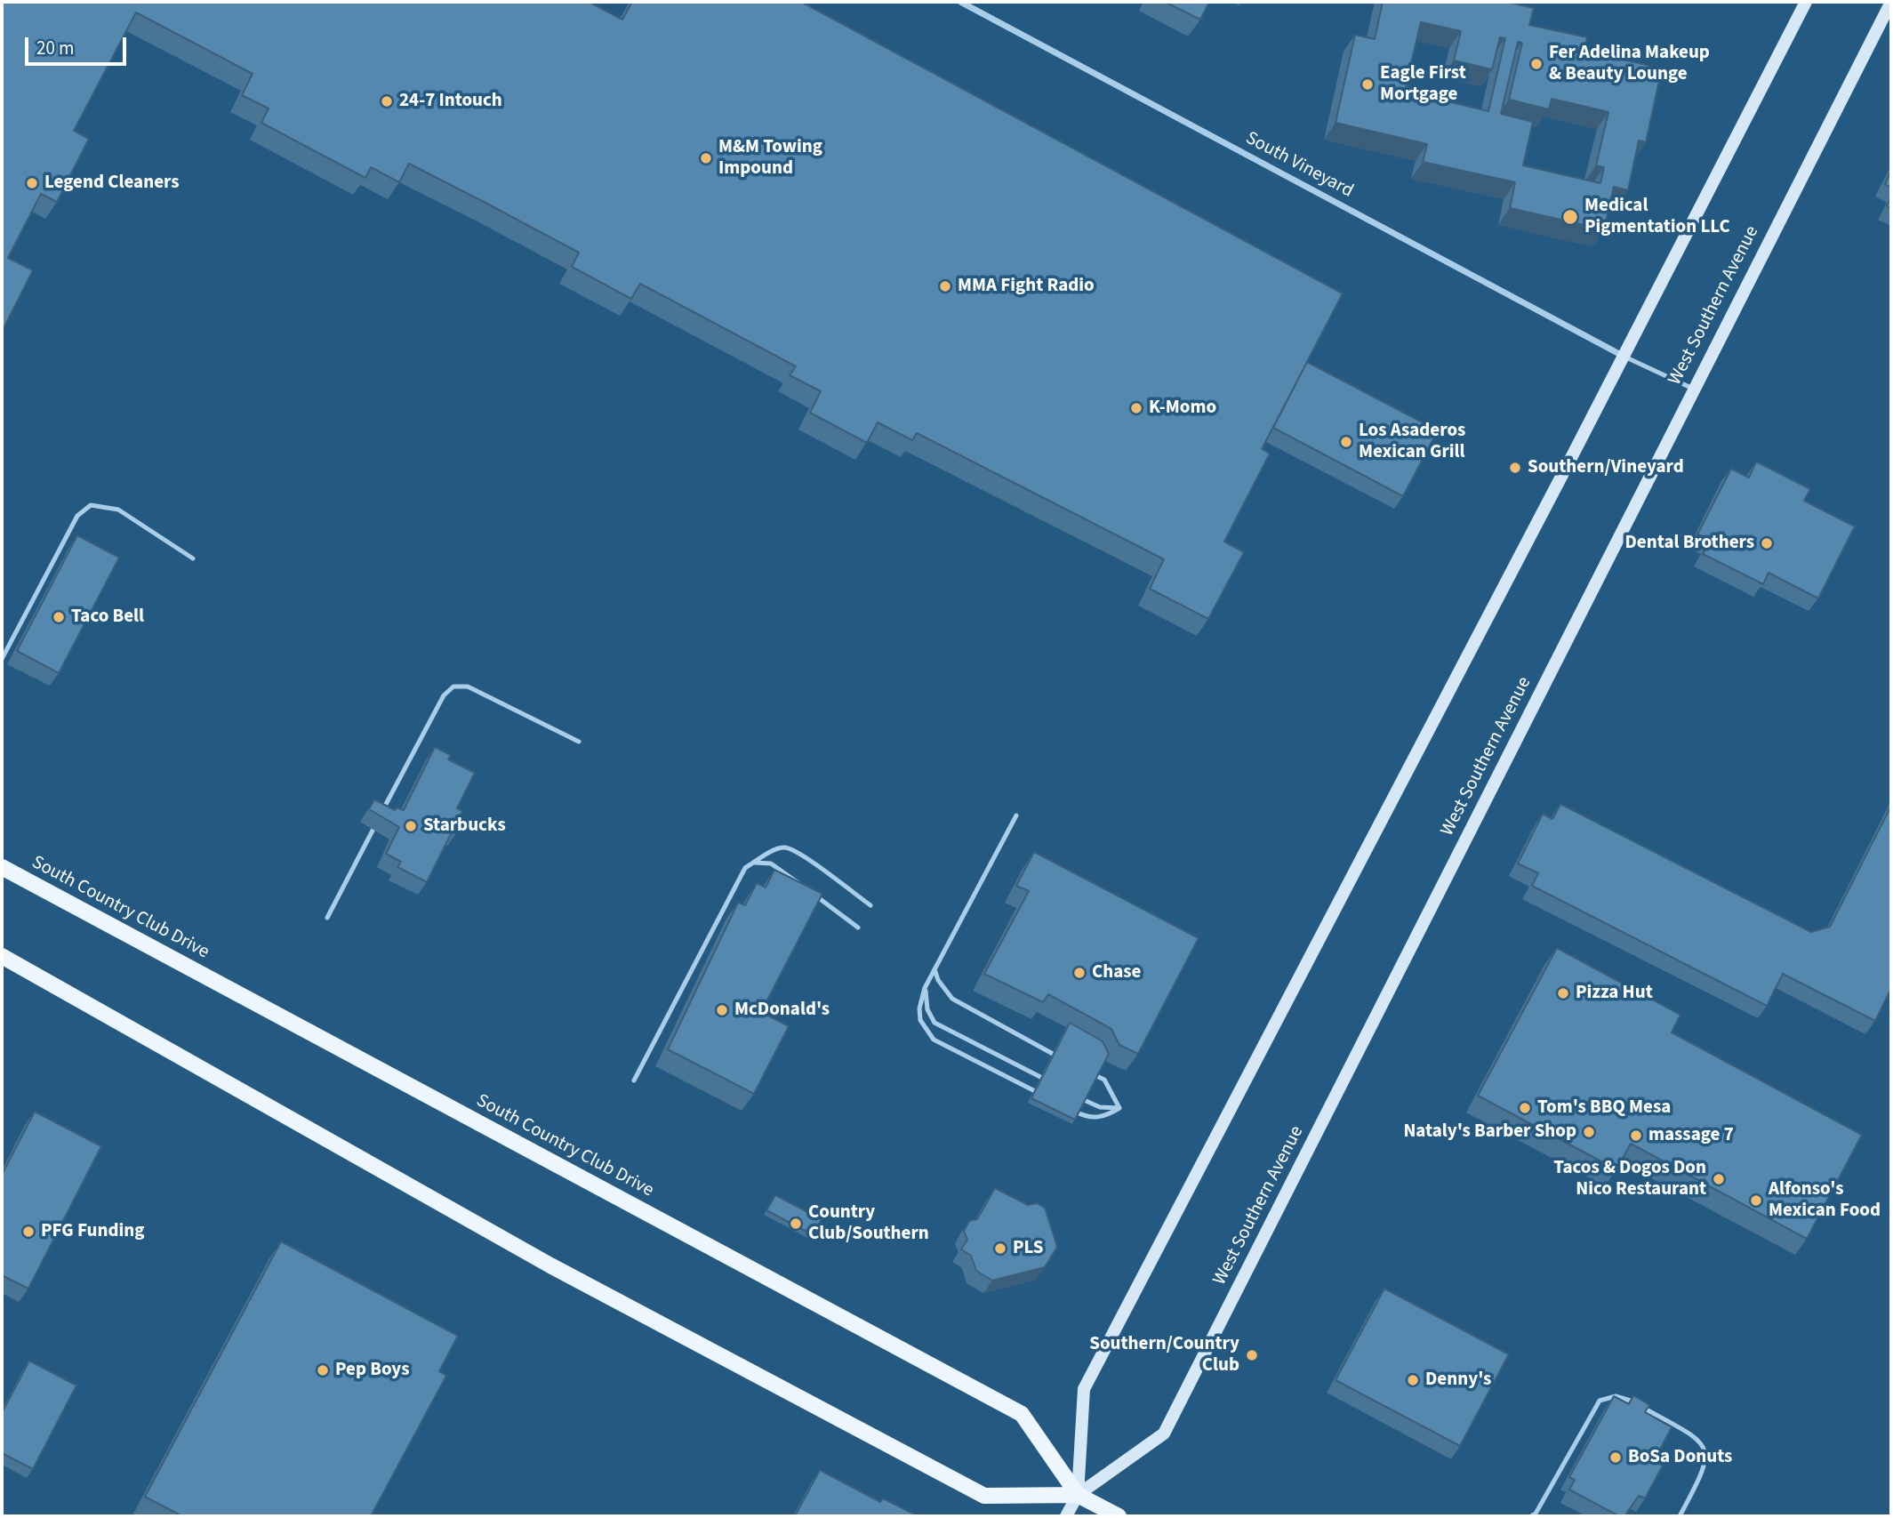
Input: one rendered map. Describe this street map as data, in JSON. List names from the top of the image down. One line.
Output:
{"streets":{"main road":["West Southern Avenue","South Country Club Drive"],"street":["South Vineyard"]},"crossings":[["South Vineyard","West Southern Avenue"],["West Southern Avenue","South Country Club Drive"]],"places":["Fer Adelina Makeup & Beauty Lounge","Eagle First Mortgage","24-7 Intouch","M&M Towing Impound","Legend Cleaners","Medical Pigmentation LLC","MMA Fight Radio","K-Momo","Los Asaderos Mexican Grill","Southern/Vineyard","Dental Brothers","Taco Bell","Starbucks","Chase","Pizza Hut","McDonald's","Tom's BBQ Mesa","Nataly's Barber Shop","massage 7","Tacos & Dogos Don Nico Restaurant","Alfonso's Mexican Food","Country Club/Southern","PFG Funding","PLS","Southern/Country Club","Pep Boys","Denny's","BoSa Donuts"],"scale_bar":"20 m"}
